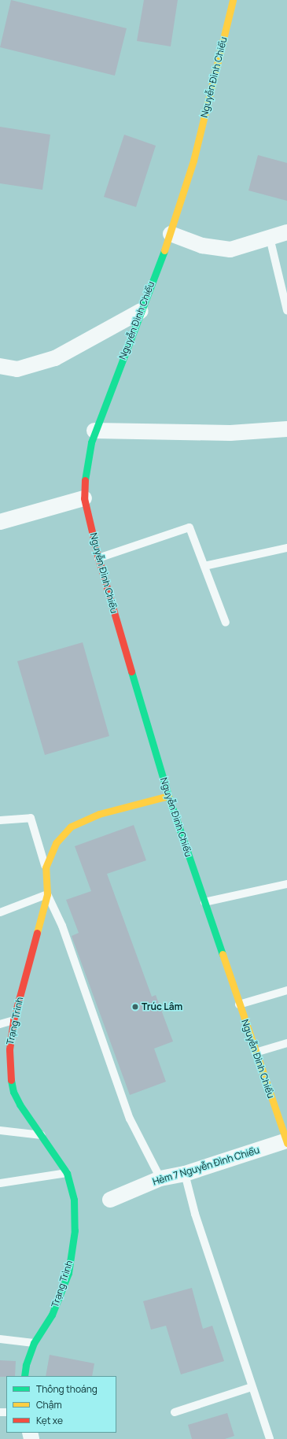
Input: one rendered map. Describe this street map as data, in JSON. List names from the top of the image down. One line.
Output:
{"streets":{"main road":["Nguyễn Đình Chiểu","Trạng Trình"],"street":["Hẻm 7 Nguyễn Đình Chiểu"]},"crossings":[["Nguyễn Đình Chiểu","Trạng Trình"],["Nguyễn Đình Chiểu","Hẻm 7 Nguyễn Đình Chiểu"]],"places":["Trúc Lâm"],"legend":["Thông thoáng","Chậm","Kẹt xe"]}
